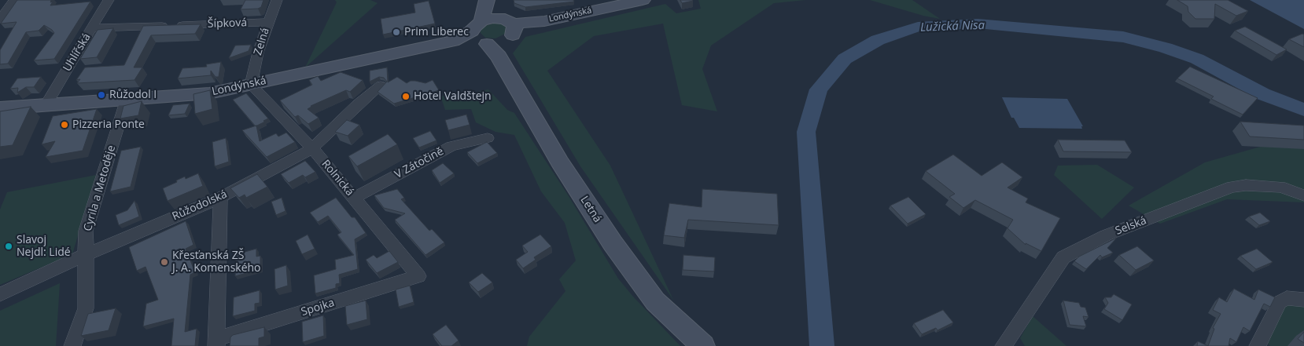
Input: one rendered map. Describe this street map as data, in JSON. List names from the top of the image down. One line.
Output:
{"streets":{"street":["Londýnská","Šípková","Zelná","Uhlířská","V Zátočině","Rolnická","Cyrila a Metoděje","Růžodolská","Letná","Selská","Spojka"]},"crossings":[["Londýnská","Zelná"],["Londýnská","Uhlířská"],["Londýnská","Rolnická"],["Londýnská","Cyrila a Metoděje"],["Londýnská","Letná"],["Šípková","Zelná"],["Šípková","Uhlířská"],["Zelná","Rolnická"],["V Zátočině","Rolnická"],["Rolnická","Růžodolská"],["Rolnická","Spojka"],["Cyrila a Metoděje","Růžodolská"]],"water":["Lužická Nisa"],"places":["Prim Liberec","Růžodol I","Hotel Valdštejn","Pizzeria Ponte","Slavoj Nejdl: Lidé","Křesťanská ZŠ J. A. Komenského"]}
